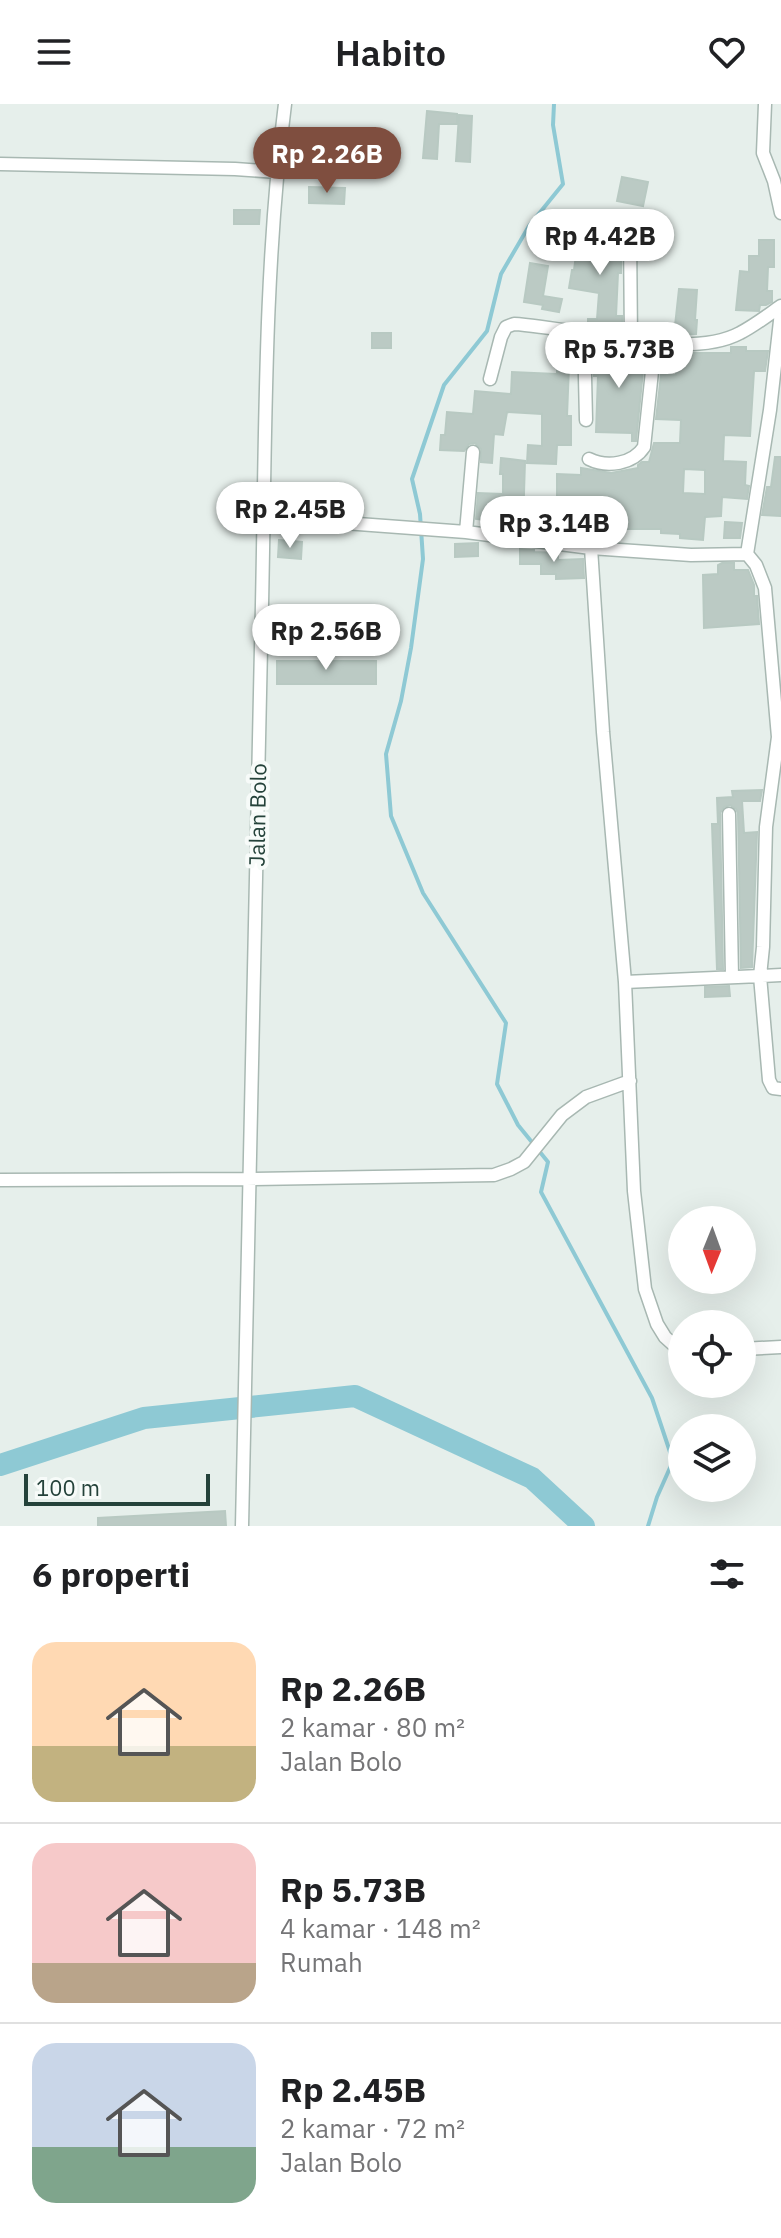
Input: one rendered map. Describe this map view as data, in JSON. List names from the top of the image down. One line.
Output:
{"streets":{"street":["Jalan Bolo"]},"scale_bar":"100 m","north":"bottom","page":{"header":"Habito","price":["Rp 2.26B","Rp 4.42B","Rp 5.73B","Rp 2.45B","Rp 3.14B","Rp 2.56B"],"scale":"100 m","heading":"6 properti","list":[{"name":"Rp 2.26B","note":"2 kamar · 80 m² · Jalan Bolo"},{"name":"Rp 5.73B","note":"4 kamar · 148 m² · Rumah"},{"name":"Rp 2.45B","note":"2 kamar · 72 m² · Jalan Bolo"}]}}
